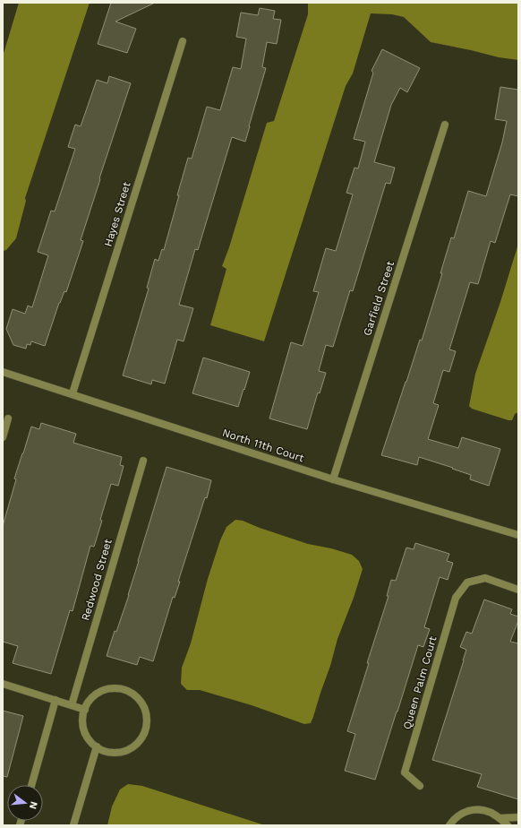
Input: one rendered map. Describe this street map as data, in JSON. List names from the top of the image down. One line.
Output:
{"streets":{"street":["Hayes Street","Garfield Street","North 11th Court","Redwood Street","Queen Palm Court"]},"crossings":[["Hayes Street","North 11th Court"],["Garfield Street","North 11th Court"]],"north":"right"}
